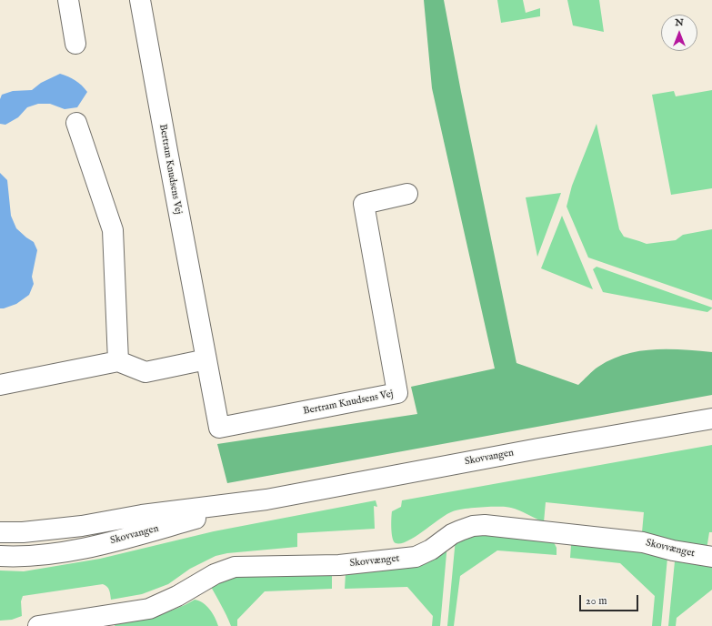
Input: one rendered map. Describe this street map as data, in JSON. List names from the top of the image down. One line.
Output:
{"streets":{"street":["Bertram Knudsens Vej","Skovvangen","Skovvænget"]},"scale_bar":"20 m","north":"top"}
